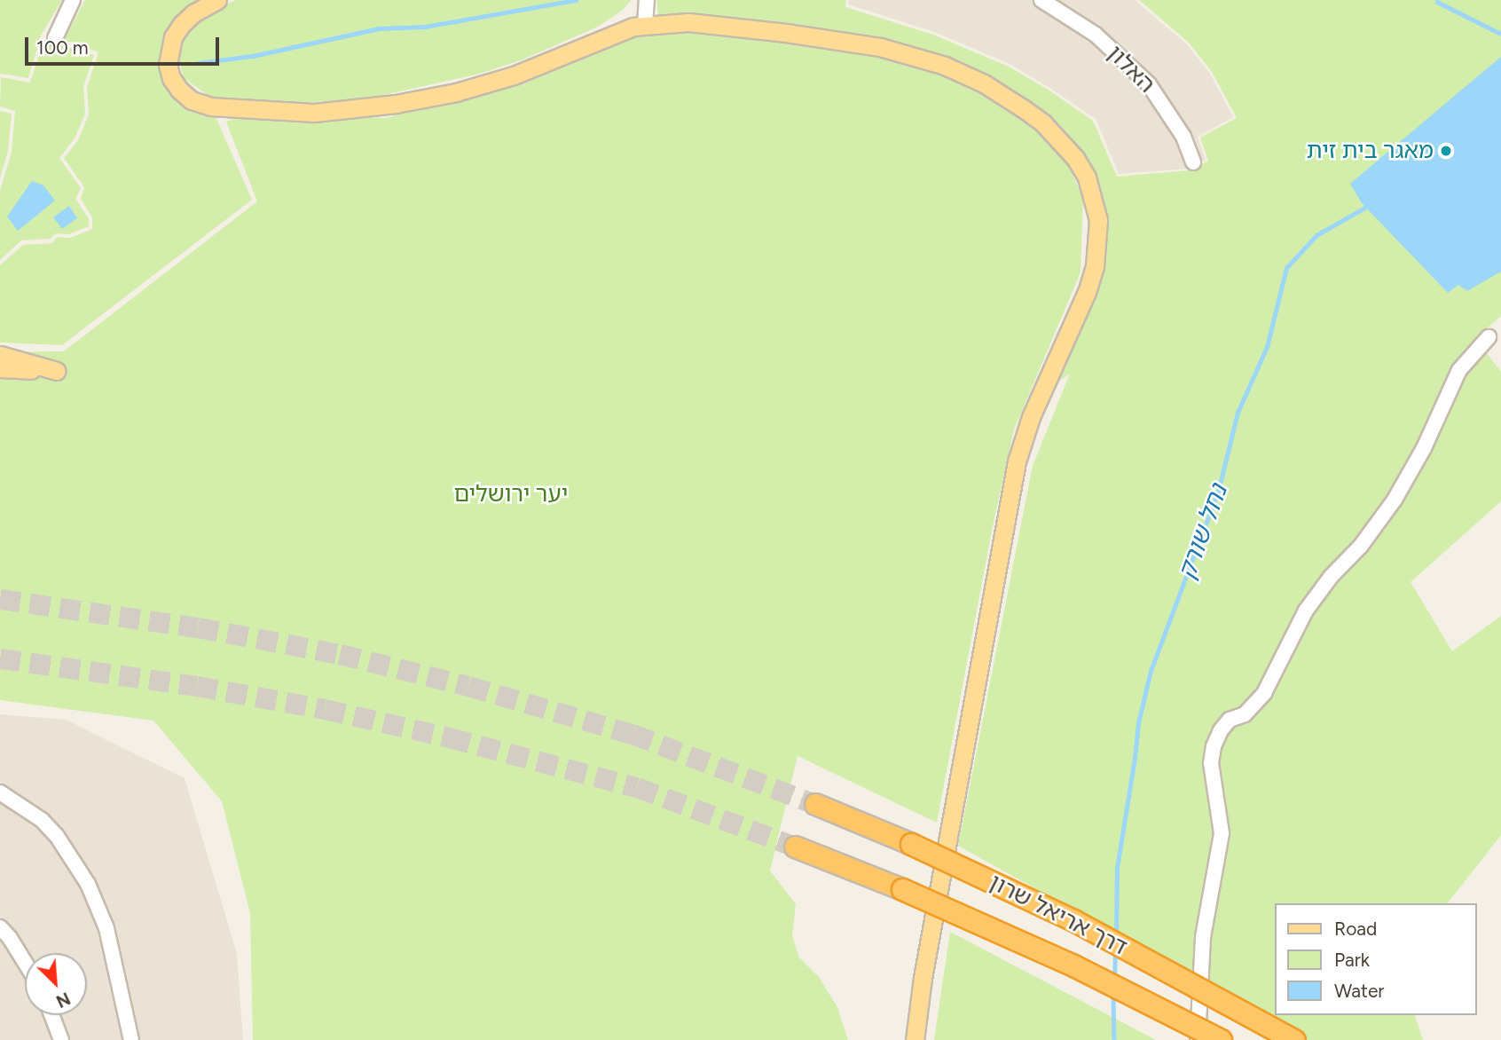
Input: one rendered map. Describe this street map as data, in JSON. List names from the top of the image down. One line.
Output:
{"streets":{"highway":["דרך אריאל שרון"],"street":["האלון"]},"water":["נחל שורק"],"parks":["יער ירושלים"],"places":["מאגר בית זית"],"legend":["Road","Park","Water"],"scale_bar":"100 m","north":"bottom right"}
